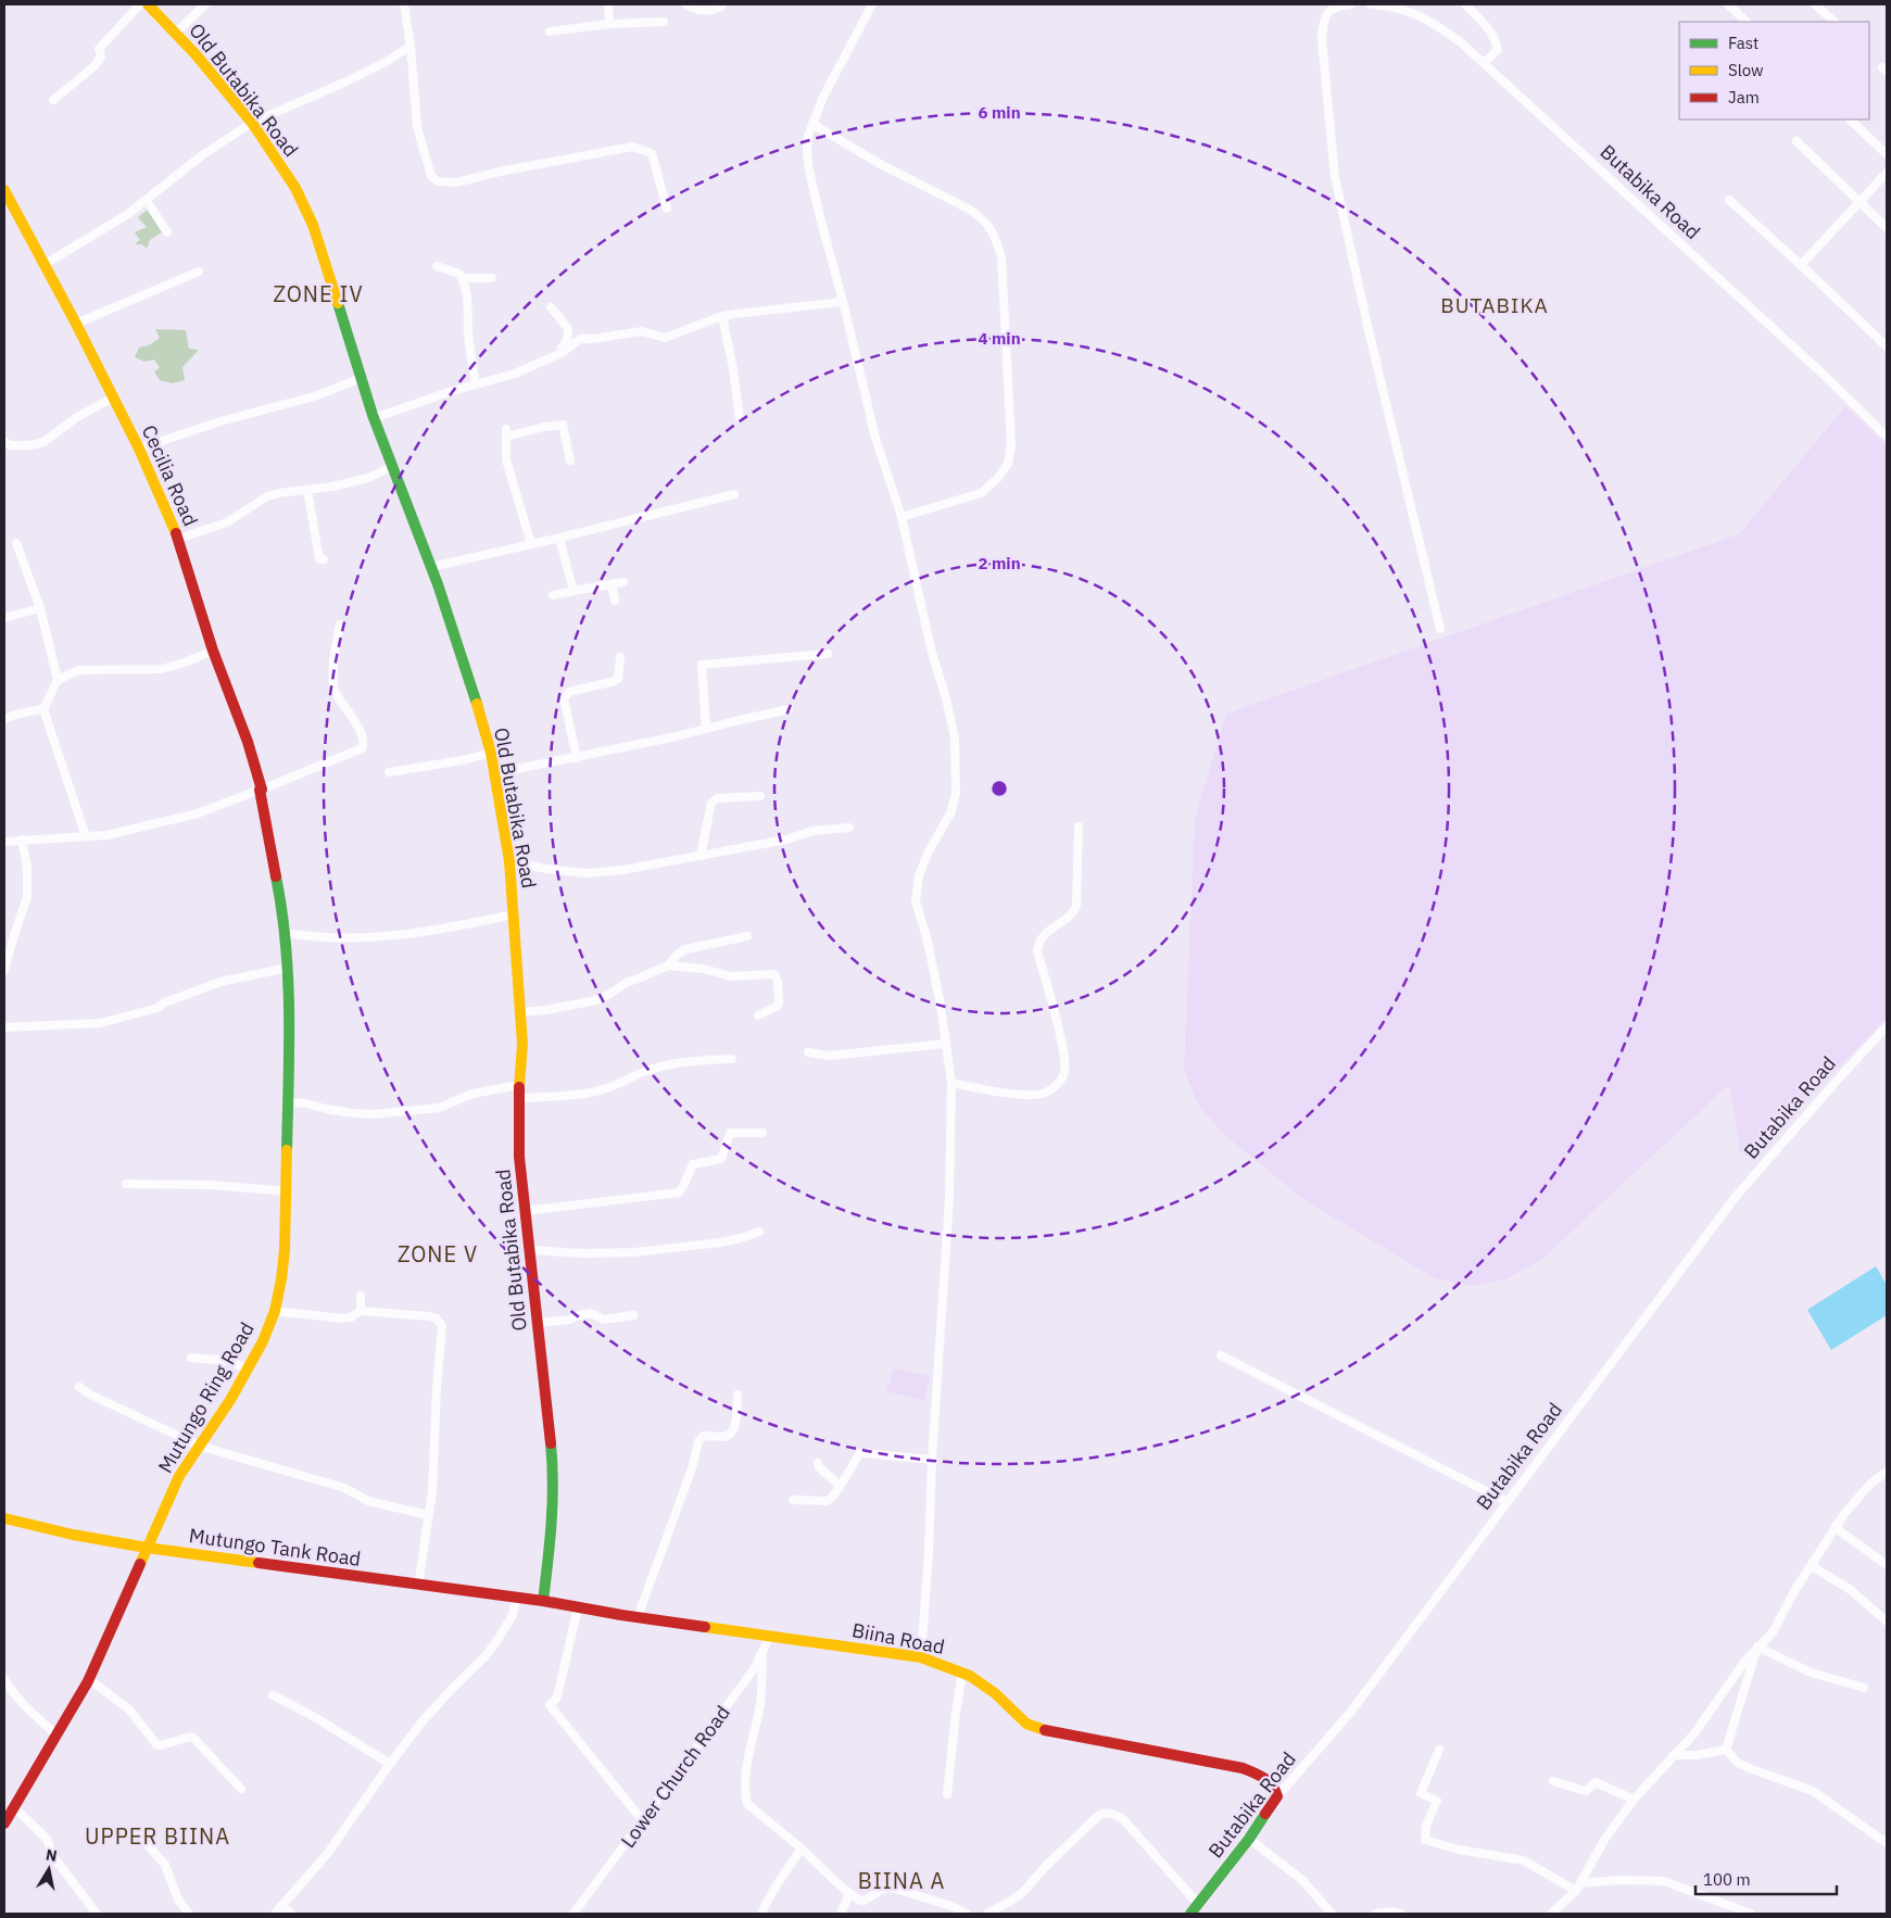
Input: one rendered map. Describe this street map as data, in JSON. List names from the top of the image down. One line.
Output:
{"streets":{"main road":["Old Butabika Road","Butabika Road","Cecilia Road","Mutungo Ring Road","Mutungo Tank Road","Biina Road"],"street":["Lower Church Road"]},"crossings":[["Old Butabika Road","Mutungo Tank Road"],["Old Butabika Road","Biina Road"],["Butabika Road","Biina Road"],["Cecilia Road","Mutungo Ring Road"],["Mutungo Ring Road","Mutungo Tank Road"],["Mutungo Tank Road","Biina Road"],["Biina Road","Lower Church Road"]],"districts":["ZONE IV","BUTABIKA","ZONE V","UPPER BIINA","BIINA A"],"legend":["Fast","Slow","Jam"],"scale_bar":"100 m","north":"top","rings":["6 min","4 min","2 min"]}
